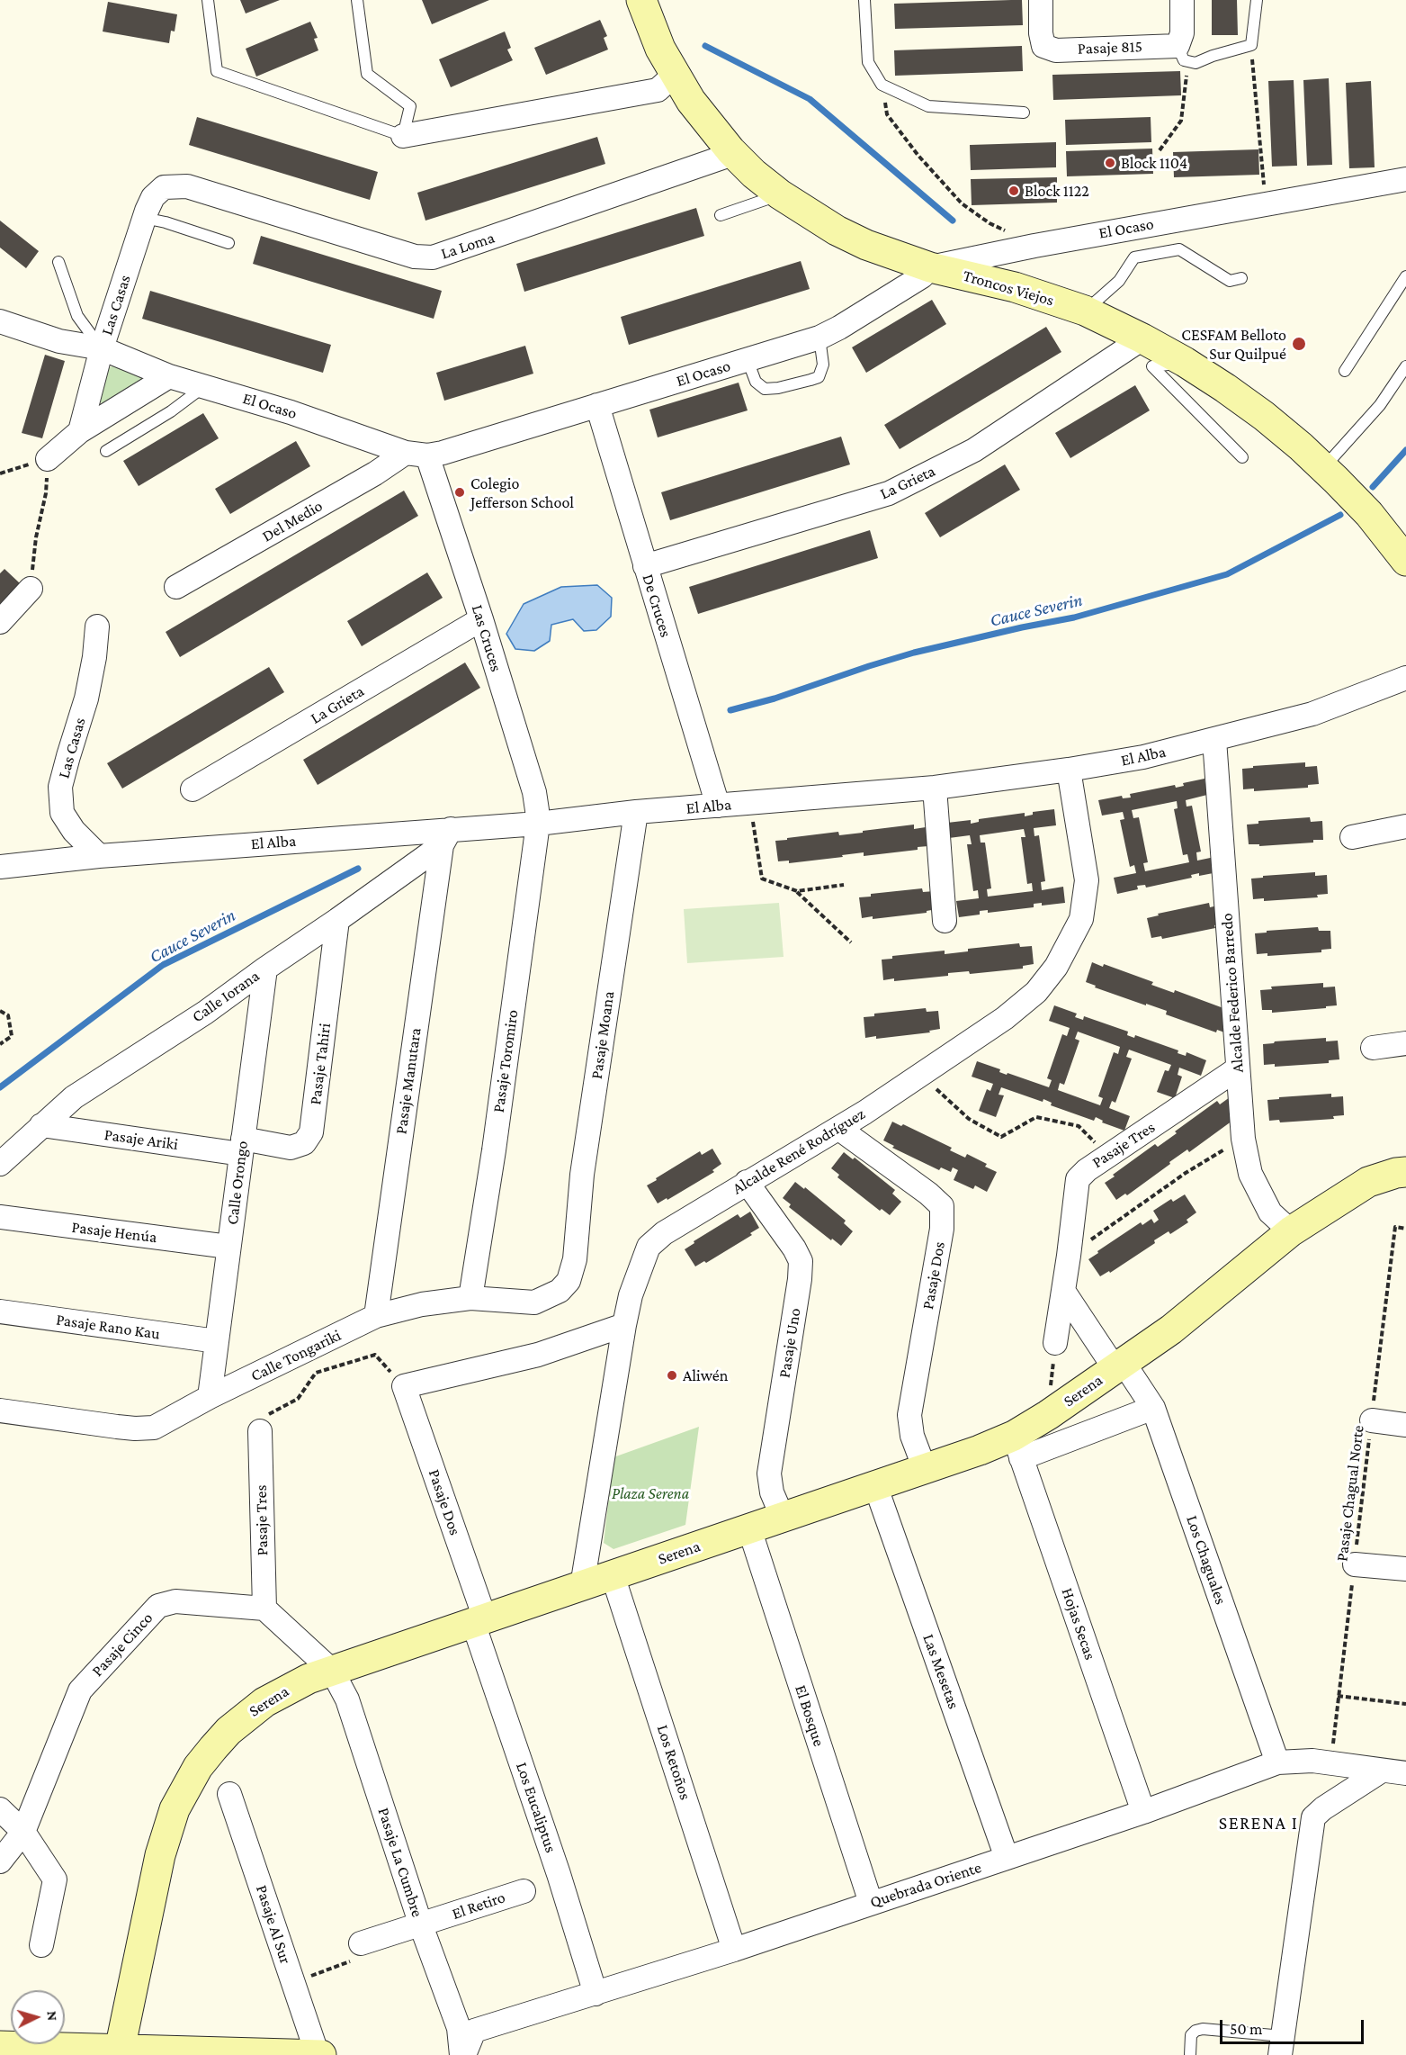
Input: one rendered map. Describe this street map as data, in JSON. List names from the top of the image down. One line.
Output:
{"streets":{"street":["Pasaje 815","El Ocaso","La Loma","Troncos Viejos","Las Casas","La Grieta","Del Medio","De Cruces","Las Cruces","El Alba","Alcalde Federico Barredo","Calle Iorana","Pasaje Moana","Pasaje Toromiro","Pasaje Tahiri","Pasaje Manutara","Pasaje Ariki","Pasaje Tres","Alcalde René Rodríguez","Calle Orongo","Pasaje Henúa","Pasaje Dos","Pasaje Rano Kau","Pasaje Uno","Calle Tongariki","Serena","Los Chaguales","Hojas Secas","Pasaje Cinco","Las Mesetas","El Bosque","Los Retoños","Los Eucaliptus","Pasaje La Cumbre","Quebrada Oriente","El Retiro","Pasaje Al Sur"],"path":["Pasaje Chagual Norte"]},"crossings":[["El Ocaso","Troncos Viejos"],["El Ocaso","Las Casas"],["El Ocaso","Del Medio"],["El Ocaso","De Cruces"],["El Ocaso","Las Cruces"],["La Loma","Troncos Viejos"],["La Loma","Las Casas"],["Troncos Viejos","La Grieta"],["Las Casas","El Alba"],["La Grieta","De Cruces"],["La Grieta","Las Cruces"],["Del Medio","Las Cruces"],["De Cruces","El Alba"],["Las Cruces","El Alba"],["Las Cruces","Pasaje Toromiro"],["El Alba","Alcalde Federico Barredo"],["El Alba","Calle Iorana"],["El Alba","Pasaje Moana"],["El Alba","Pasaje Toromiro"],["El Alba","Pasaje Manutara"],["El Alba","Alcalde René Rodríguez"],["Alcalde Federico Barredo","Pasaje Tres"],["Alcalde Federico Barredo","Serena"],["Calle Iorana","Pasaje Tahiri"],["Calle Iorana","Pasaje Manutara"],["Calle Iorana","Pasaje Ariki"],["Calle Iorana","Calle Orongo"],["Pasaje Moana","Calle Tongariki"],["Pasaje Toromiro","Calle Tongariki"],["Pasaje Tahiri","Pasaje Ariki"],["Pasaje Tahiri","Calle Orongo"],["Pasaje Manutara","Calle Tongariki"],["Pasaje Ariki","Calle Orongo"],["Pasaje Tres","Pasaje Cinco"],["Alcalde René Rodríguez","Pasaje Dos"],["Alcalde René Rodríguez","Pasaje Uno"],["Alcalde René Rodríguez","Serena"],["Calle Orongo","Pasaje Henúa"],["Calle Orongo","Pasaje Rano Kau"],["Calle Orongo","Calle Tongariki"],["Pasaje Dos","Serena"],["Pasaje Dos","Los Eucaliptus"],["Pasaje Uno","Serena"],["Serena","Los Chaguales"],["Serena","Hojas Secas"],["Serena","Las Mesetas"],["Serena","El Bosque"],["Serena","Los Retoños"],["Serena","Los Eucaliptus"],["Serena","Pasaje La Cumbre"],["Pasaje Chagual Norte","Quebrada Oriente"],["Los Chaguales","Quebrada Oriente"],["Hojas Secas","Quebrada Oriente"],["Las Mesetas","Quebrada Oriente"],["El Bosque","Quebrada Oriente"],["Los Retoños","Quebrada Oriente"],["Los Eucaliptus","Quebrada Oriente"],["Pasaje La Cumbre","Quebrada Oriente"],["Pasaje La Cumbre","El Retiro"]],"districts":["SERENA I"],"water":["Cauce Severin"],"parks":["Plaza Serena"],"places":["Block 1104","Block 1122","CESFAM Belloto Sur Quilpué","Colegio Jefferson School","Aliwén"],"scale_bar":"50 m","north":"right"}
